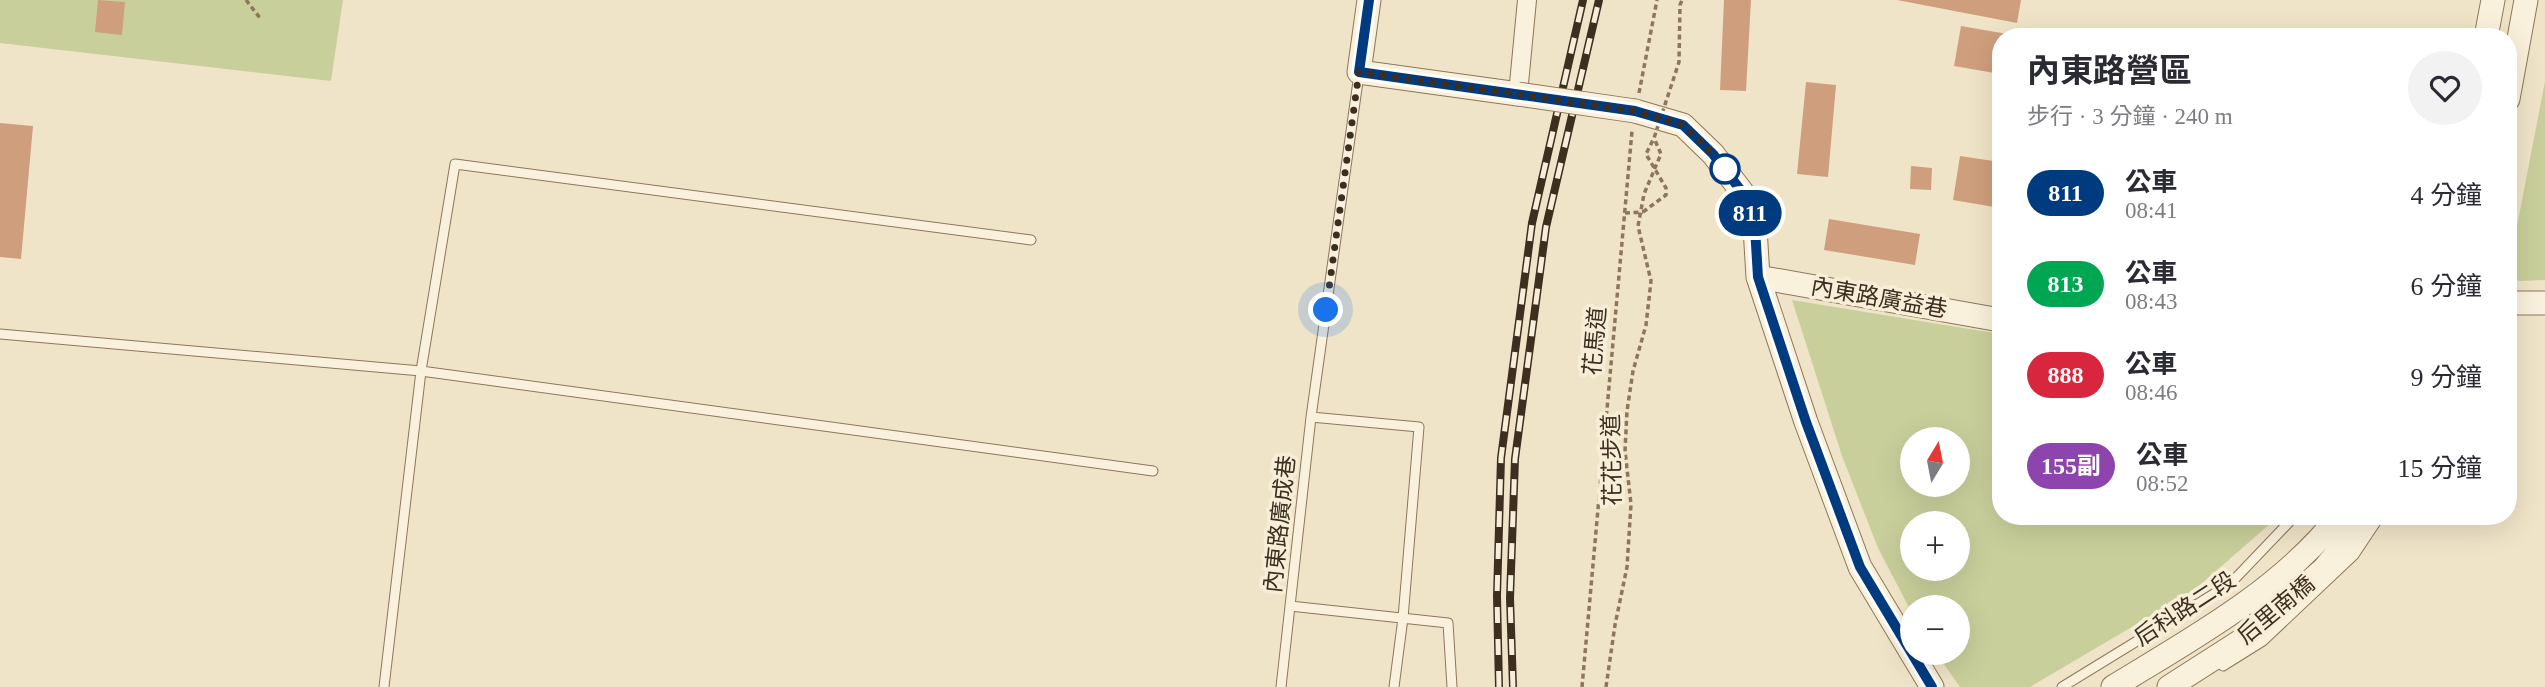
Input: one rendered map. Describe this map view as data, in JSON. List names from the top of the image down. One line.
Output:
{"streets":{"street":["內東路廣益巷","后里南橋"],"lane":["內東路廣成巷","后科路二段"],"path":["花馬道","花花步道"]},"lines":["bus line 811"],"north":"top","page":{"on_map":"811","heading":["內東路營區","步行 · 3 分鐘 · 240 m"],"list":[{"mark":"811","name":"公車","note":"08:41","value":"4 分鐘"},{"mark":"813","name":"公車","note":"08:43","value":"6 分鐘"},{"mark":"888","name":"公車","note":"08:46","value":"9 分鐘"},{"mark":"155副","name":"公車","note":"08:52","value":"15 分鐘"}],"map_buttons":["+","−"]}}
